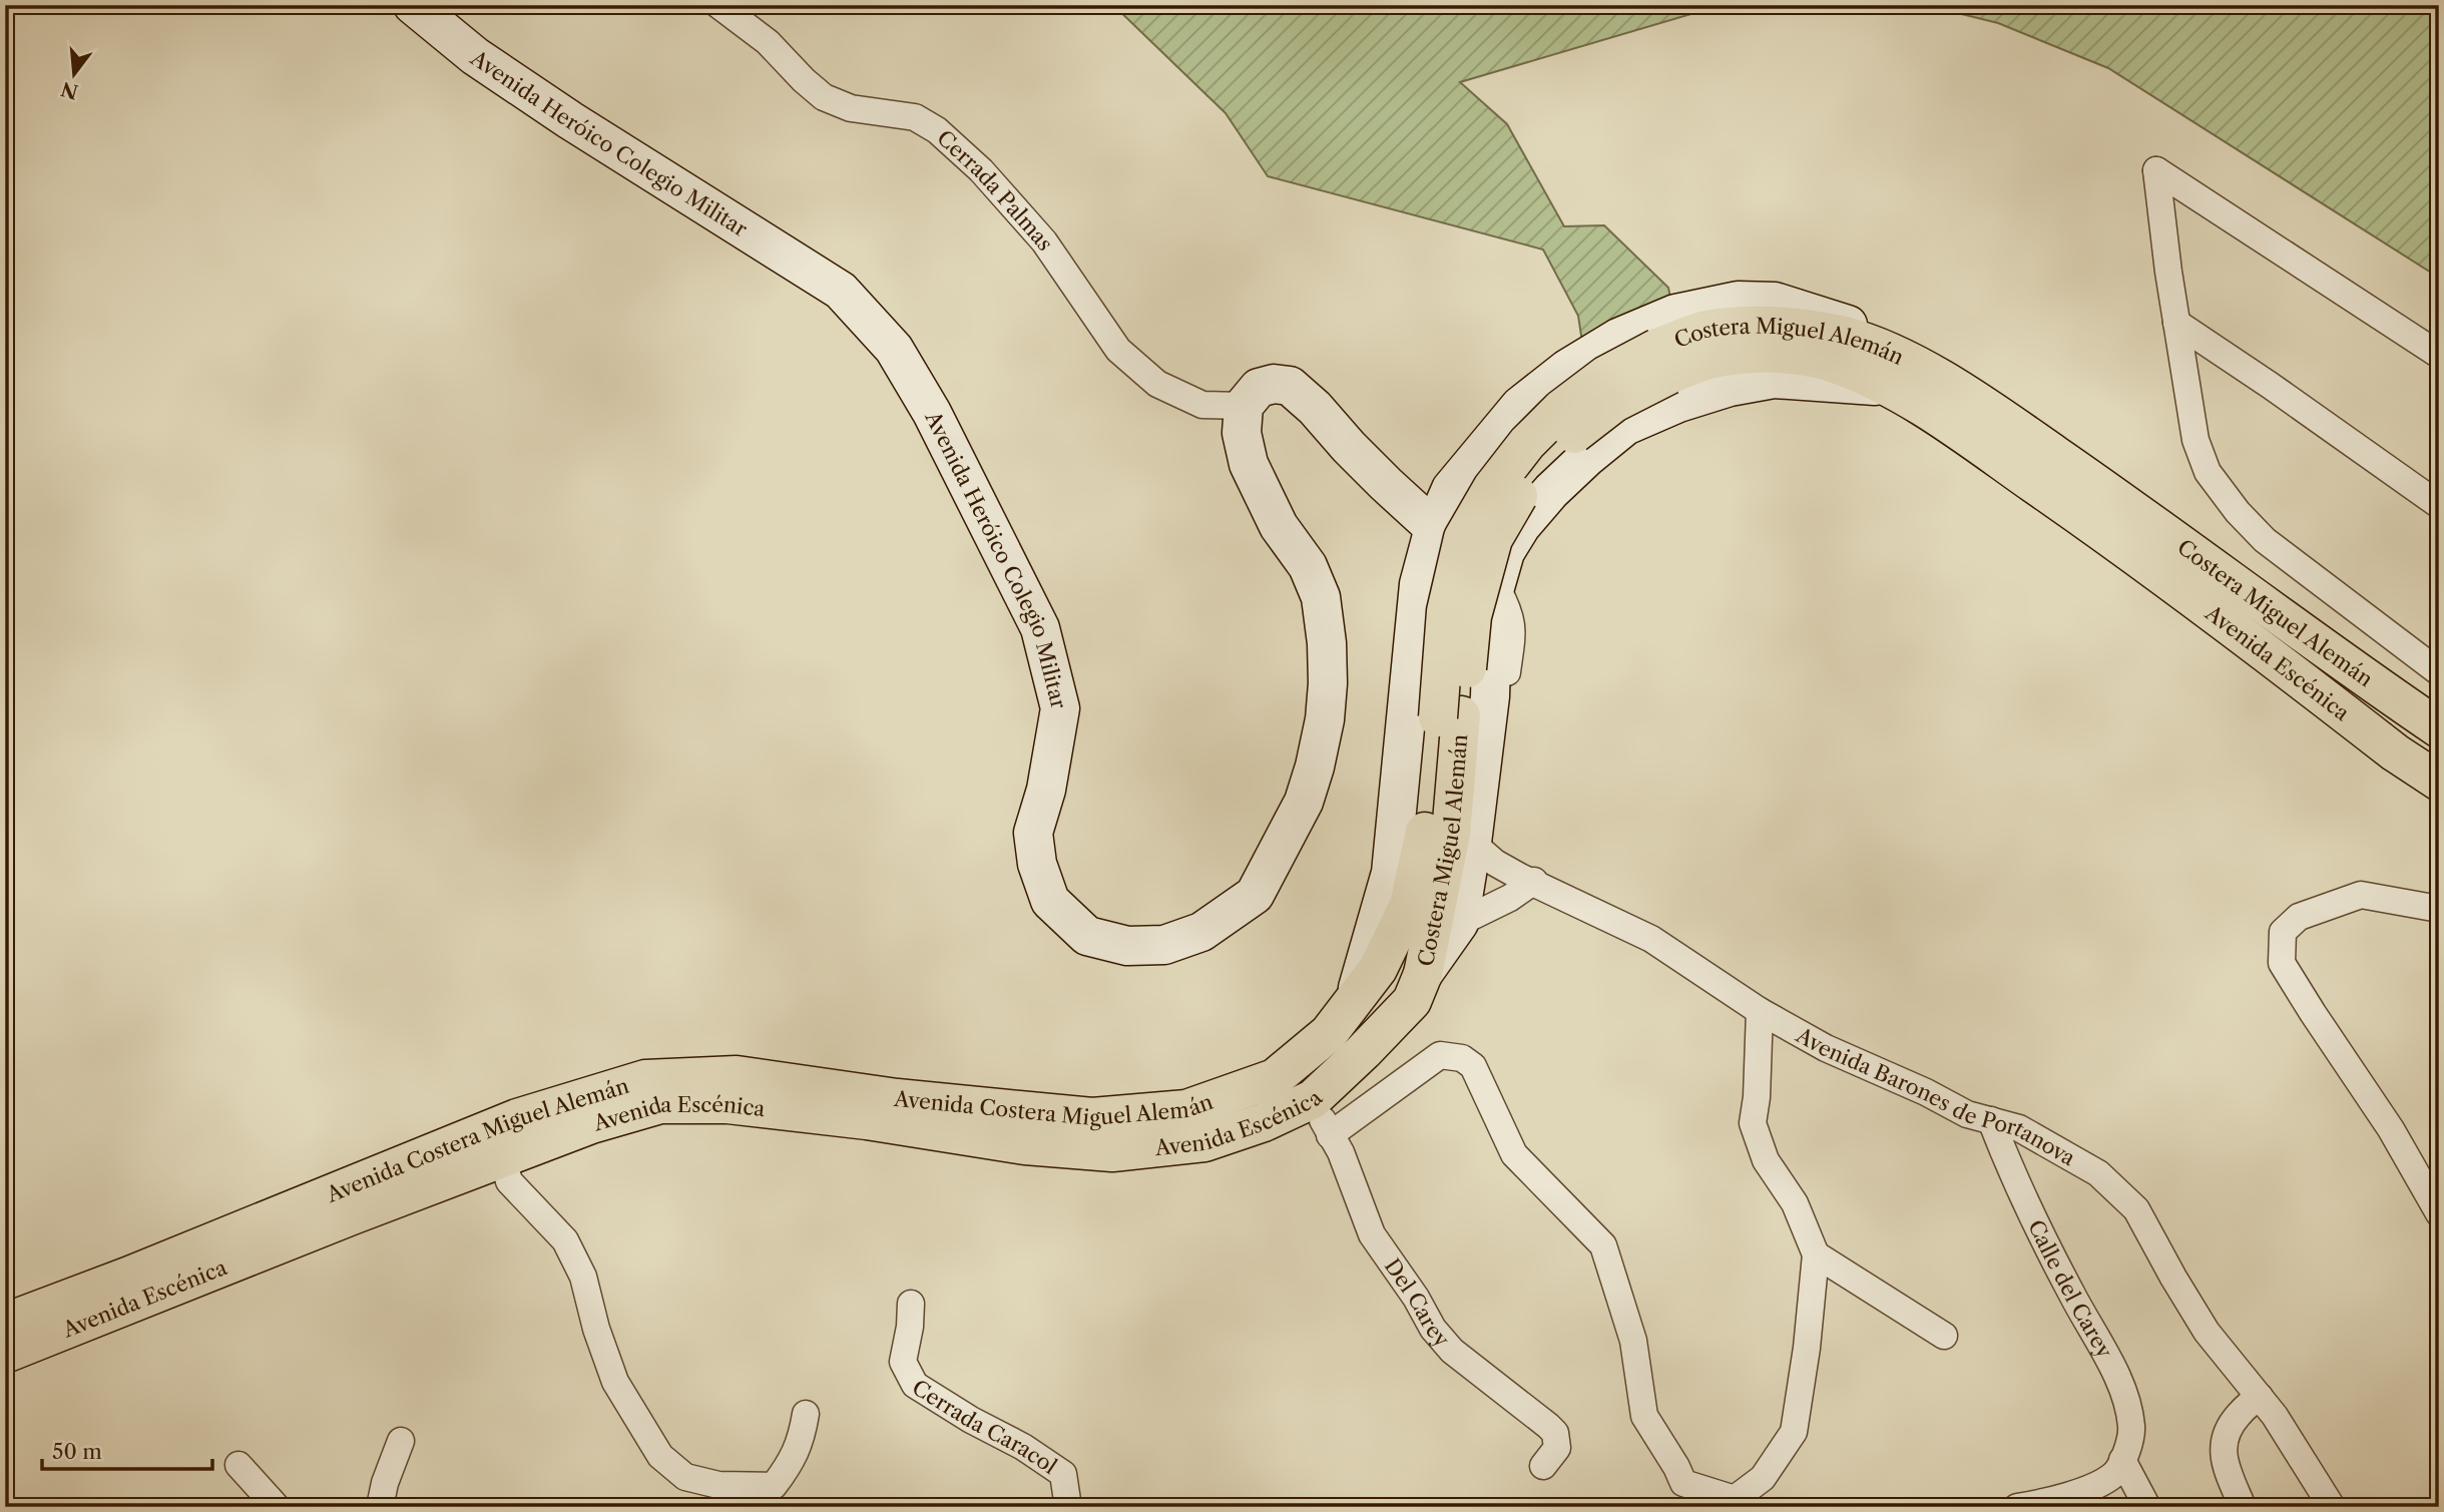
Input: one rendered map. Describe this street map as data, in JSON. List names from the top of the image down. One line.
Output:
{"streets":{"main road":["Avenida Heróico Colegio Militar","Costera Miguel Alemán","Avenida Escénica","Avenida Costera Miguel Alemán"],"street":["Cerrada Palmas","Avenida Barones de Portanova","Calle del Carey","Del Carey","Cerrada Caracol"]},"crossings":[["Avenida Heróico Colegio Militar","Cerrada Palmas"],["Costera Miguel Alemán","Avenida Escénica"],["Costera Miguel Alemán","Avenida Costera Miguel Alemán"],["Avenida Escénica","Del Carey"],["Avenida Barones de Portanova","Calle del Carey"]],"scale_bar":"50 m","north":"bottom"}
